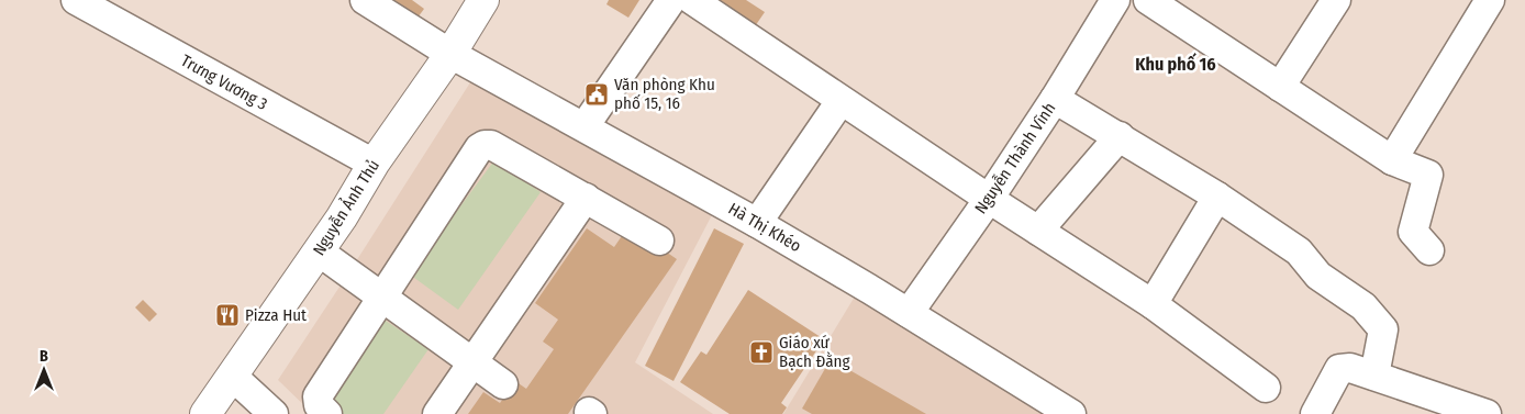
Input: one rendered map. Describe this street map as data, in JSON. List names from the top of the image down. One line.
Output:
{"streets":{"main road":["Nguyễn Ảnh Thủ"],"street":["Trưng Vương 3","Nguyễn Thành Vĩnh","Hà Thị Khéo"]},"crossings":[["Trưng Vương 3","Nguyễn Ảnh Thủ"],["Nguyễn Thành Vĩnh","Hà Thị Khéo"],["Nguyễn Ảnh Thủ","Hà Thị Khéo"]],"districts":["Khu phố 16"],"places":{"public building":["Văn phòng Khu phố 15, 16"],"restaurant":["Pizza Hut"],"church":["Giáo xứ Bạch Đằng"]},"north":"top"}
